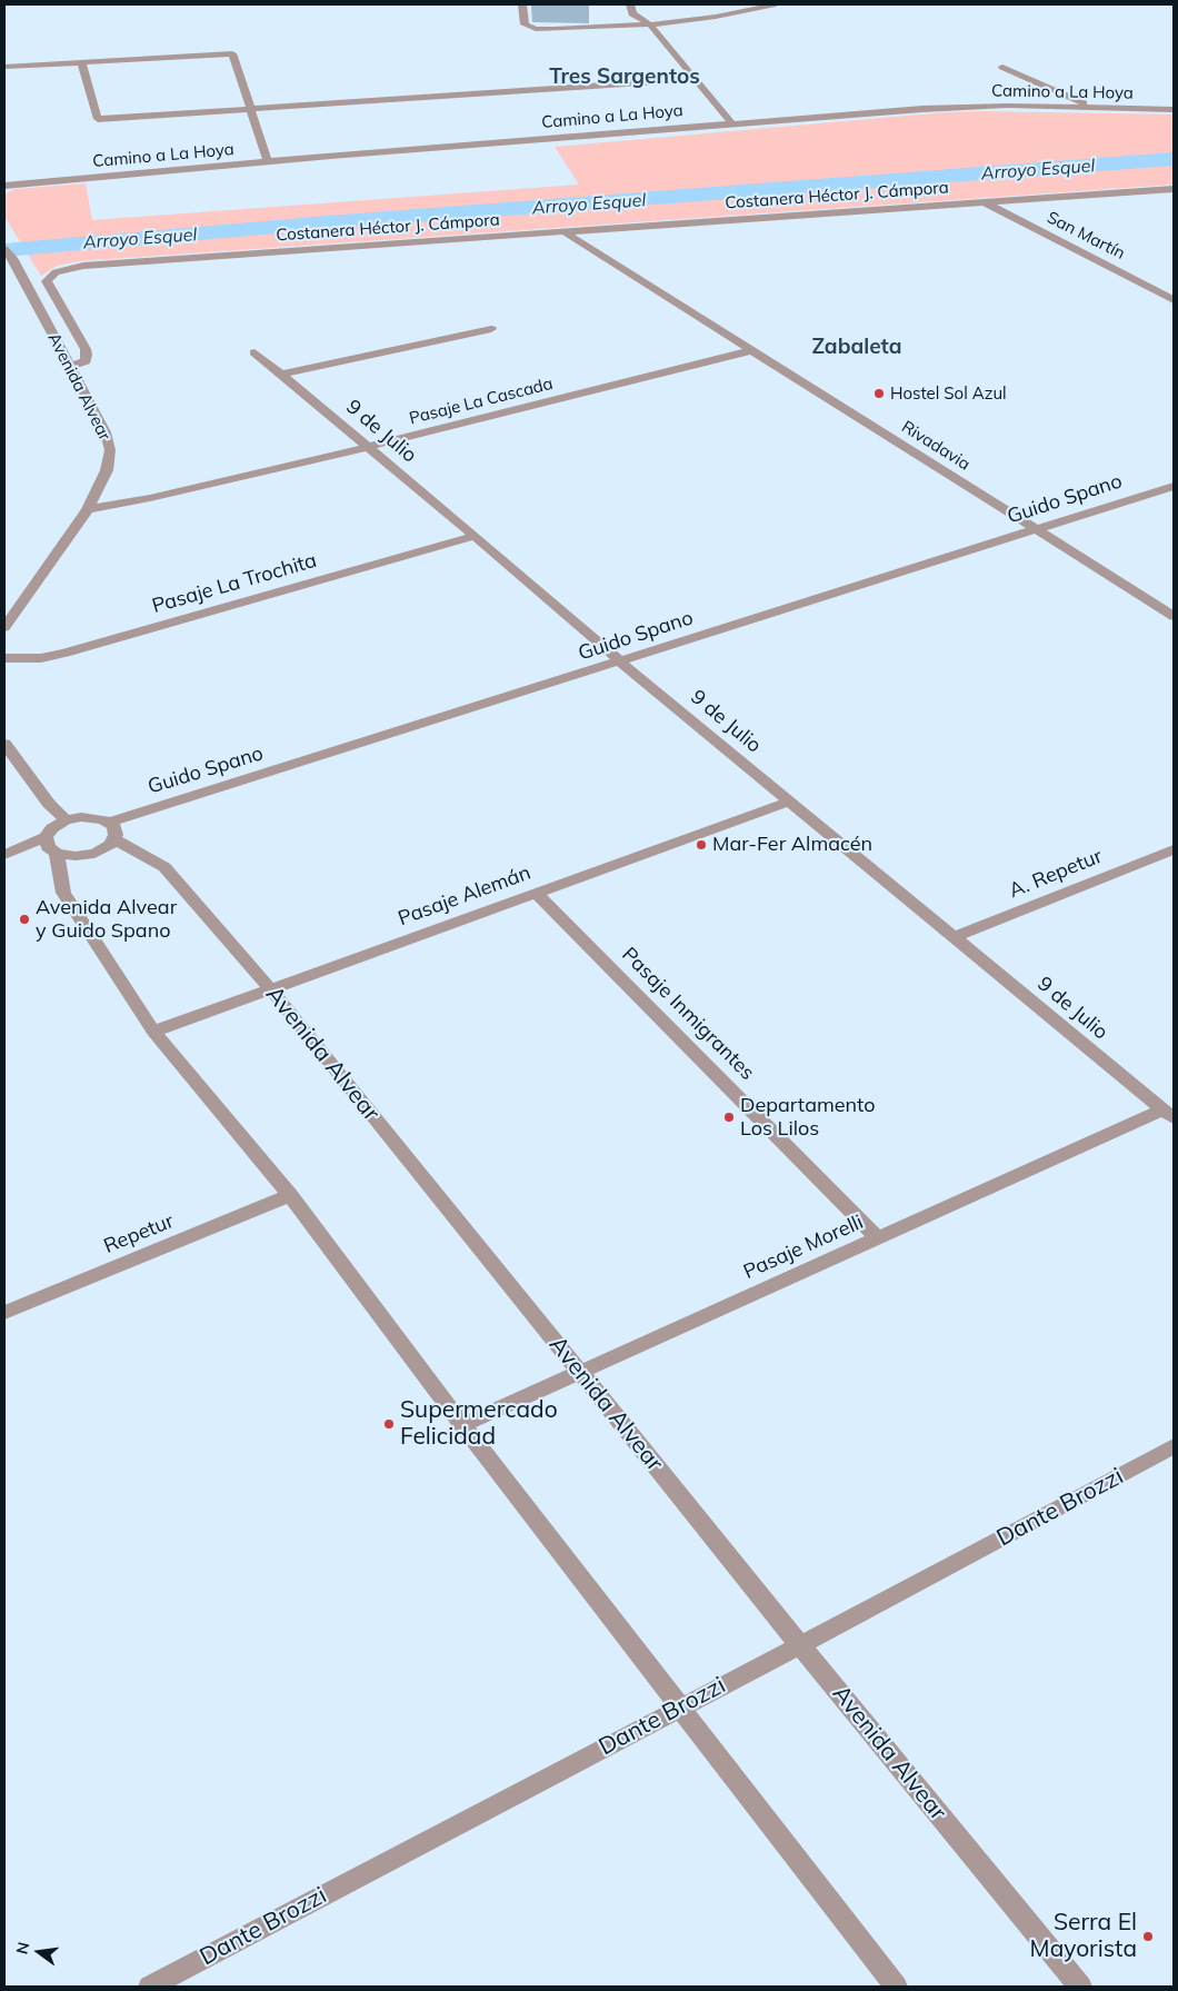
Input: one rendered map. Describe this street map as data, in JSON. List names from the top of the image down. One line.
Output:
{"streets":{"street":["Camino a La Hoya","Costanera Héctor J. Cámpora","San Martín","Avenida Alvear","Pasaje La Cascada","9 de Julio","Rivadavia","Guido Spano","Pasaje La Trochita","A. Repetur","Pasaje Alemán","Pasaje Inmigrantes","Repetur","Pasaje Morelli","Dante Brozzi"]},"crossings":[["Costanera Héctor J. Cámpora","San Martín"],["Costanera Héctor J. Cámpora","Avenida Alvear"],["Costanera Héctor J. Cámpora","Rivadavia"],["Avenida Alvear","Pasaje La Cascada"],["Avenida Alvear","Guido Spano"],["Avenida Alvear","Pasaje Alemán"],["Avenida Alvear","Pasaje Morelli"],["Avenida Alvear","Dante Brozzi"],["Pasaje La Cascada","9 de Julio"],["Pasaje La Cascada","Rivadavia"],["9 de Julio","Guido Spano"],["9 de Julio","Pasaje La Trochita"],["9 de Julio","A. Repetur"],["9 de Julio","Pasaje Alemán"],["9 de Julio","Pasaje Morelli"],["Rivadavia","Guido Spano"],["Pasaje Alemán","Pasaje Inmigrantes"],["Pasaje Inmigrantes","Pasaje Morelli"]],"districts":["Tres Sargentos","Zabaleta"],"water":["Arroyo Esquel"],"places":["Hostel Sol Azul","Mar-Fer Almacén","Avenida Alvear y Guido Spano","Departamento Los Lilos","Supermercado Felicidad","Serra El Mayorista"],"north":"left"}
